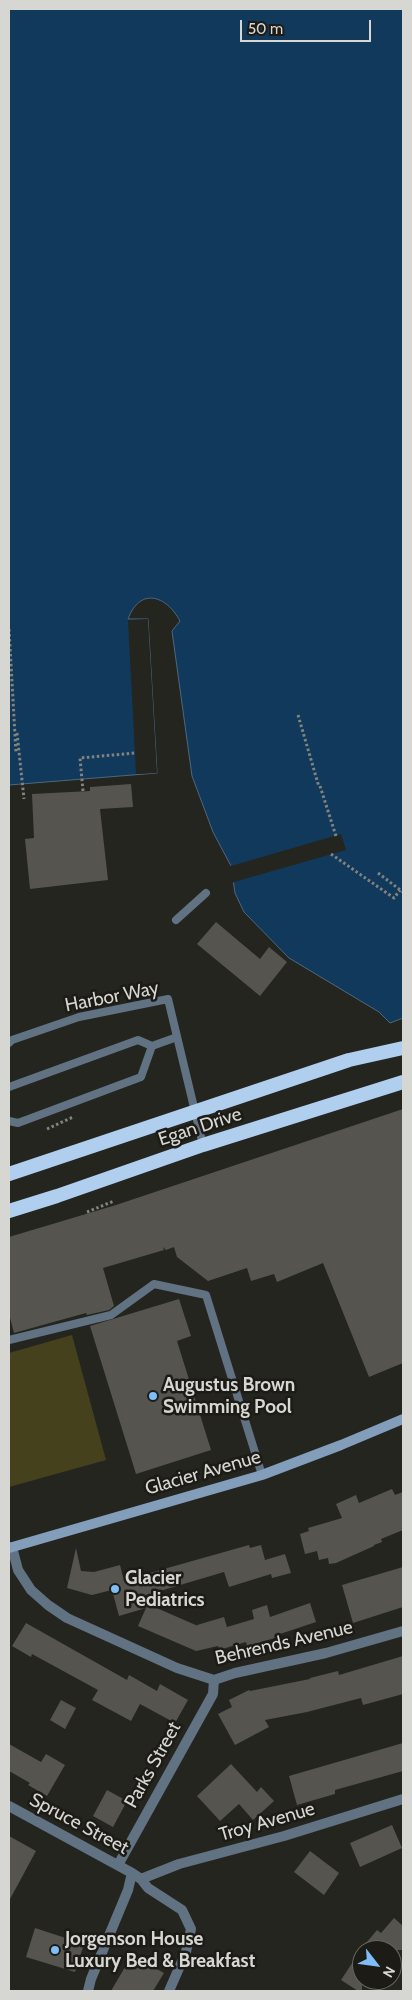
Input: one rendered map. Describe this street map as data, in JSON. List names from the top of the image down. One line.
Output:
{"streets":{"highway":["Egan Drive"],"main road":["Glacier Avenue"],"street":["Behrends Avenue","Parks Street","Troy Avenue","Spruce Street"],"lane":["Harbor Way"]},"crossings":[["Harbor Way","Egan Drive"],["Glacier Avenue","Behrends Avenue"],["Behrends Avenue","Parks Street"],["Parks Street","Spruce Street"],["Troy Avenue","Spruce Street"]],"places":["Augustus Brown Swimming Pool","Glacier Pediatrics","Jorgenson House Luxury Bed & Breakfast"],"scale_bar":"50 m","north":"bottom right"}
